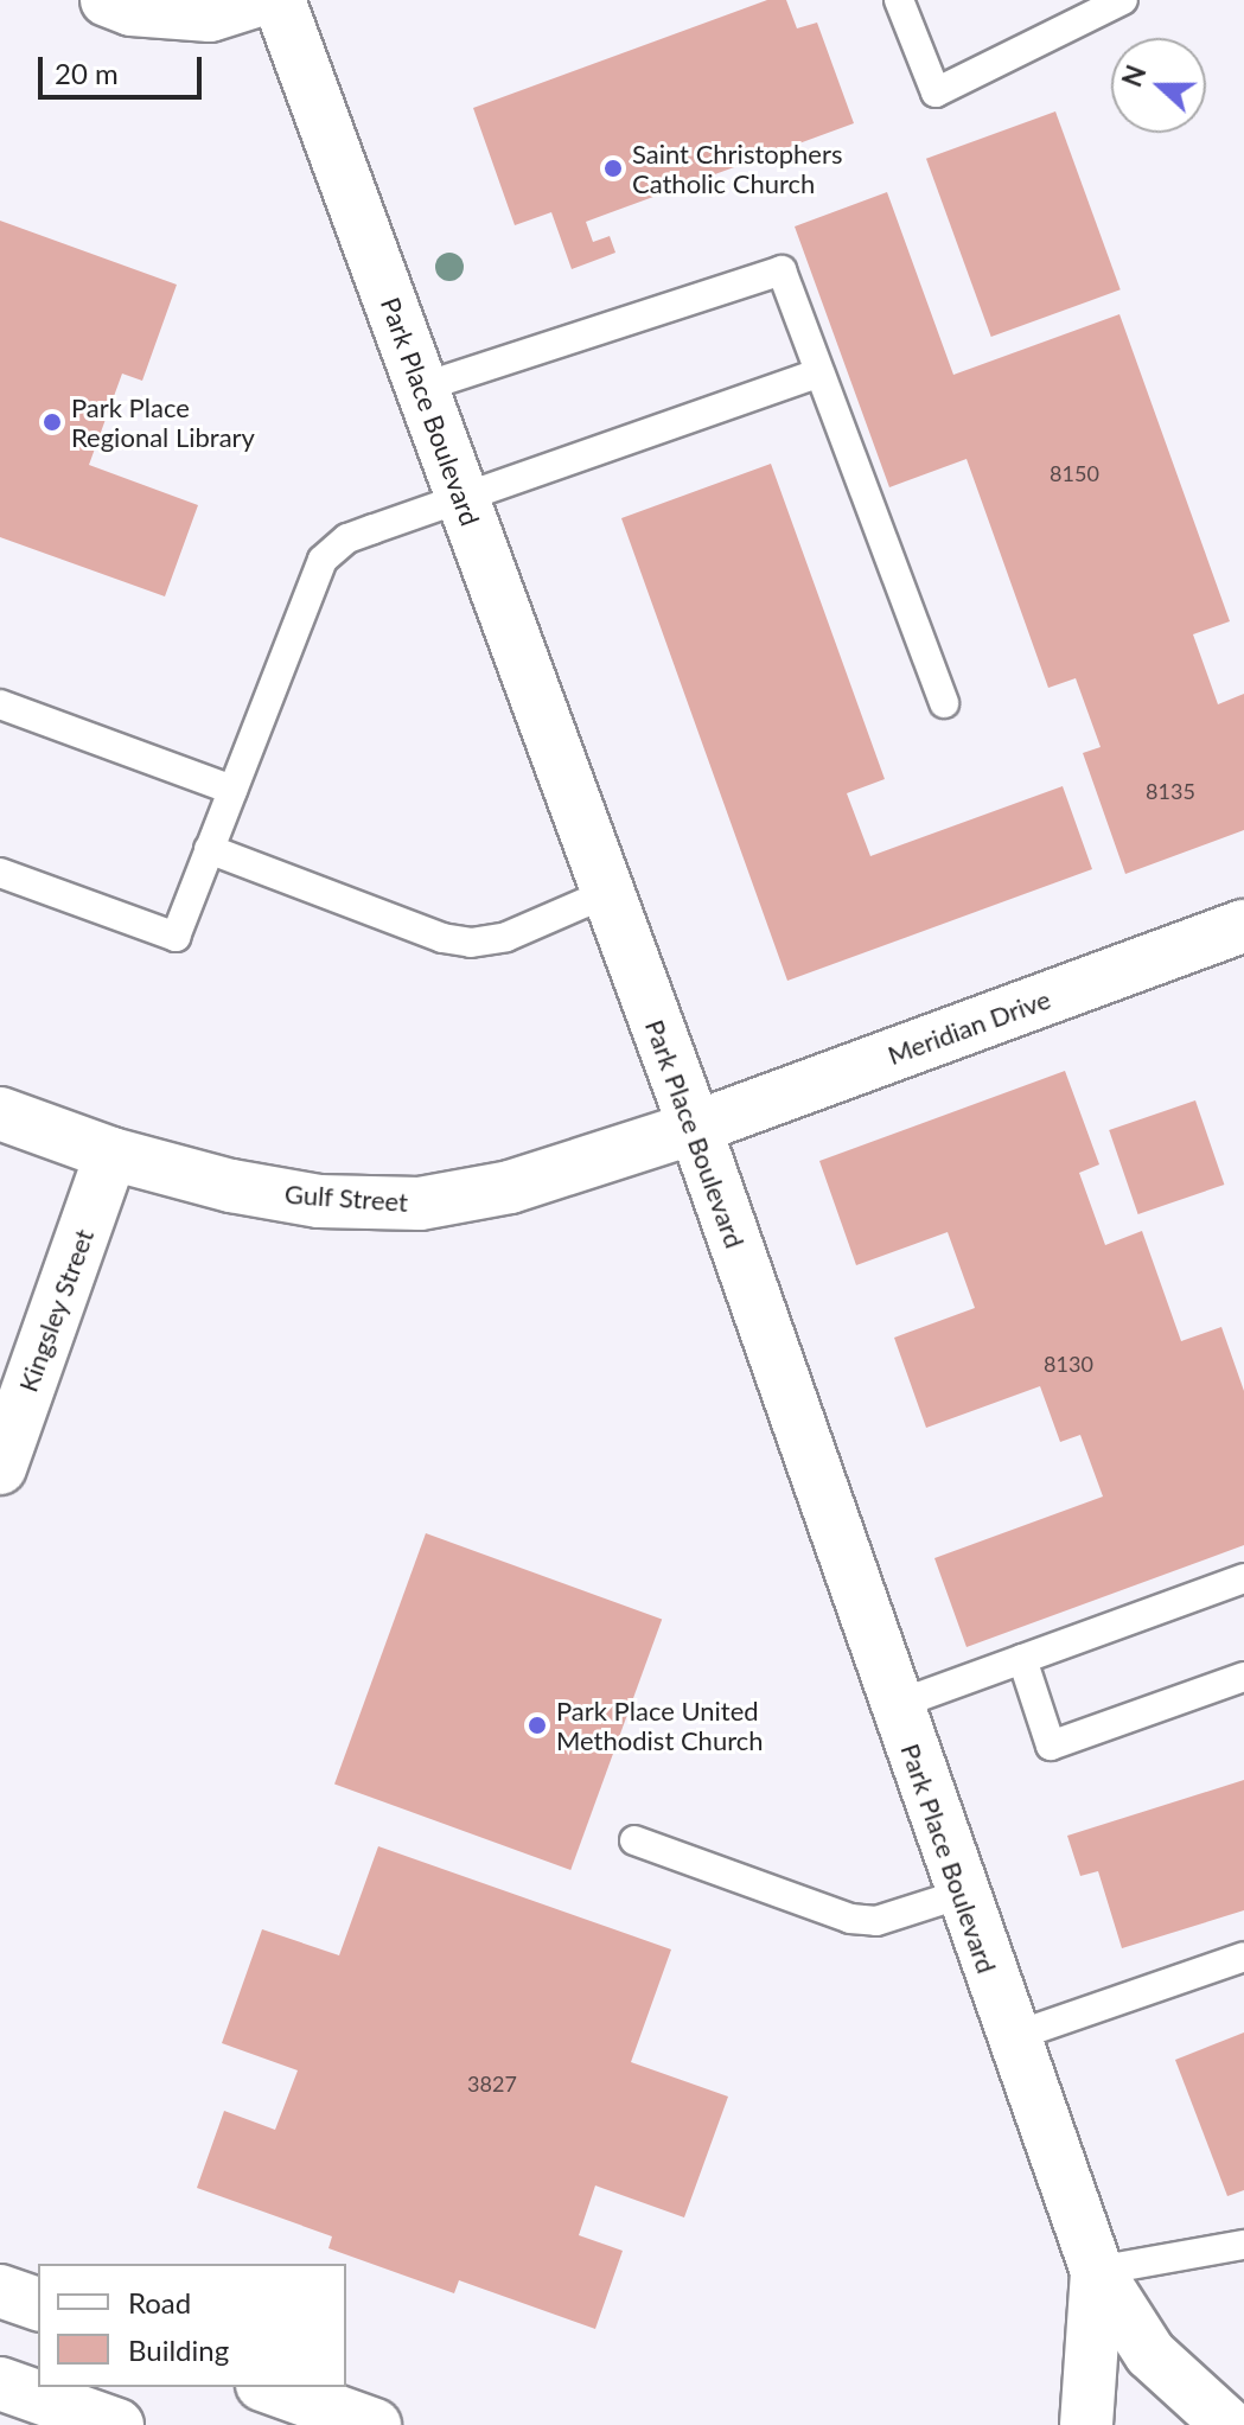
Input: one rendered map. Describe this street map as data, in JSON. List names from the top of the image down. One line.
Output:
{"streets":{"street":["Park Place Boulevard","Meridian Drive","Gulf Street","Kingsley Street"]},"crossings":[["Park Place Boulevard","Meridian Drive"],["Park Place Boulevard","Gulf Street"],["Meridian Drive","Gulf Street"],["Gulf Street","Kingsley Street"]],"places":["Saint Christophers Catholic Church","Park Place Regional Library","Park Place United Methodist Church"],"house_numbers":["8150","8135","8130","3827"],"legend":["Road","Building"],"scale_bar":"20 m","north":"left"}
